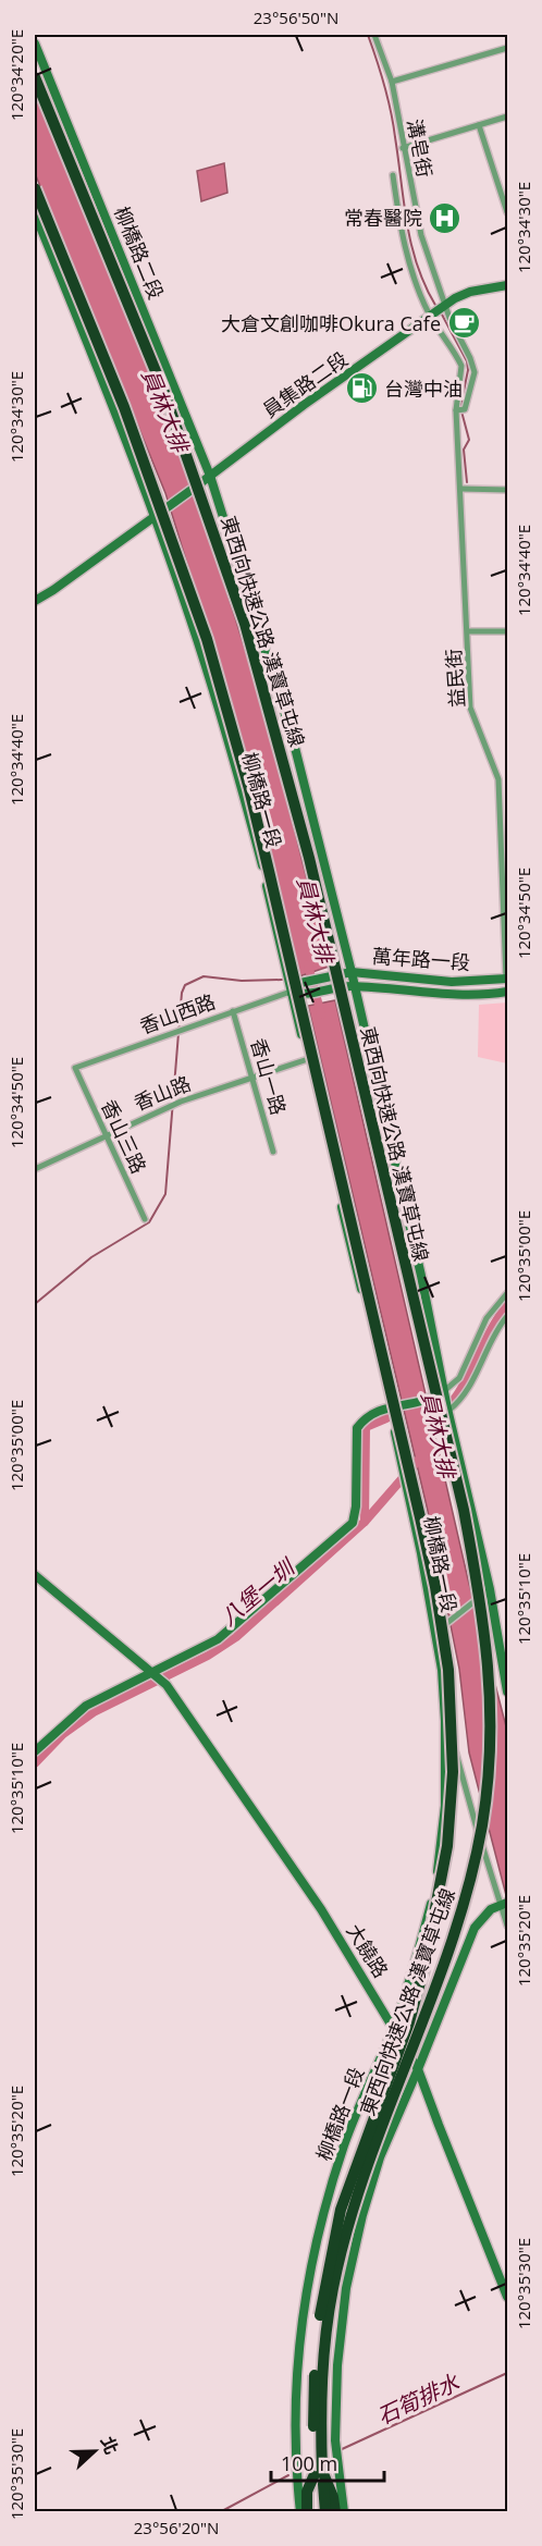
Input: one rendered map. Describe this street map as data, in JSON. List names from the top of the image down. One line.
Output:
{"streets":{"highway":["東西向快速公路 漢寶草屯線"],"main road":["柳橋路二段","員集路二段","柳橋路一段","萬年路一段","大饒路"],"street":["溝皂街","益民街","香山西路","香山一路","香山路","香山三路"]},"crossings":[["溝皂街","員集路二段"],["溝皂街","益民街"],["柳橋路二段","員集路二段"],["柳橋路二段","柳橋路一段"],["員集路二段","益民街"],["員集路二段","柳橋路一段"],["益民街","萬年路一段"],["柳橋路一段","萬年路一段"],["柳橋路一段","香山西路"],["柳橋路一段","香山路"],["柳橋路一段","大饒路"],["萬年路一段","香山西路"],["香山西路","香山一路"],["香山西路","香山三路"],["香山一路","香山路"],["香山路","香山三路"]],"water":["員林大排","八堡一圳","石筍排水"],"places":{"hospital":["常春醫院"],"cafe":["大倉文創咖啡Okura Cafe"],"fuel station":["台灣中油"]},"scale_bar":"100 m","north":"right","coordinates":["23°56'50\"N","120°34'20\"E","120°34'30\"E","120°34'40\"E","120°34'50\"E","120°35'00\"E","120°35'10\"E","120°35'20\"E","120°35'30\"E","23°56'20\"N"]}
